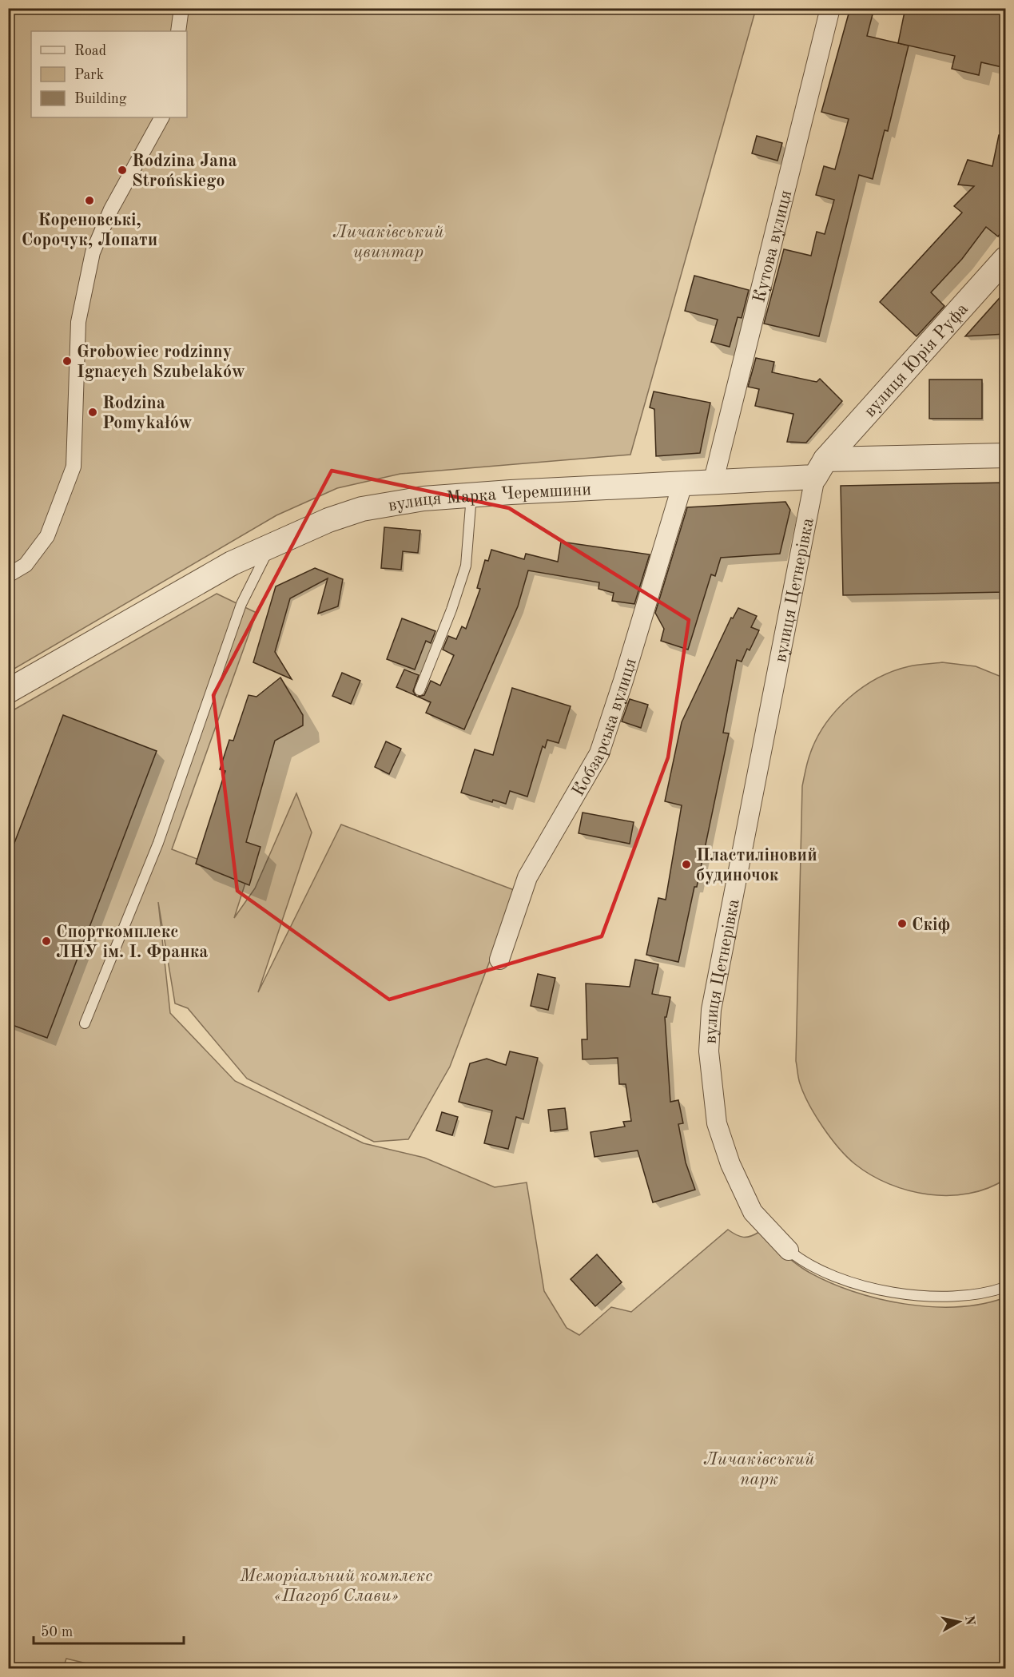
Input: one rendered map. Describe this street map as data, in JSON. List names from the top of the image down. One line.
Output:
{"streets":{"street":["Кутова вулиця","вулиця Юрія Руфа","вулиця Марка Черемшини","вулиця Цетнерівка","Кобзарська вулиця"]},"crossings":[["Кутова вулиця","вулиця Марка Черемшини"],["вулиця Юрія Руфа","вулиця Марка Черемшини"],["вулиця Юрія Руфа","вулиця Цетнерівка"],["вулиця Марка Черемшини","вулиця Цетнерівка"],["вулиця Марка Черемшини","Кобзарська вулиця"]],"parks":["Личаківський цвинтар","Личаківський парк","Меморіальний комплекс «Пагорб Слави»"],"places":["Rodzina Jana Strońskiego","Кореновські, Сорочук, Лопати","Grobowiec rodzinny Ignacych Szubelaków","Rodzina Pomykałów","Пластиліновий будиночок","Скіф","Спорткомплекс ЛНУ ім. І. Франка"],"legend":["Road","Park","Building"],"scale_bar":"50 m","north":"right"}
